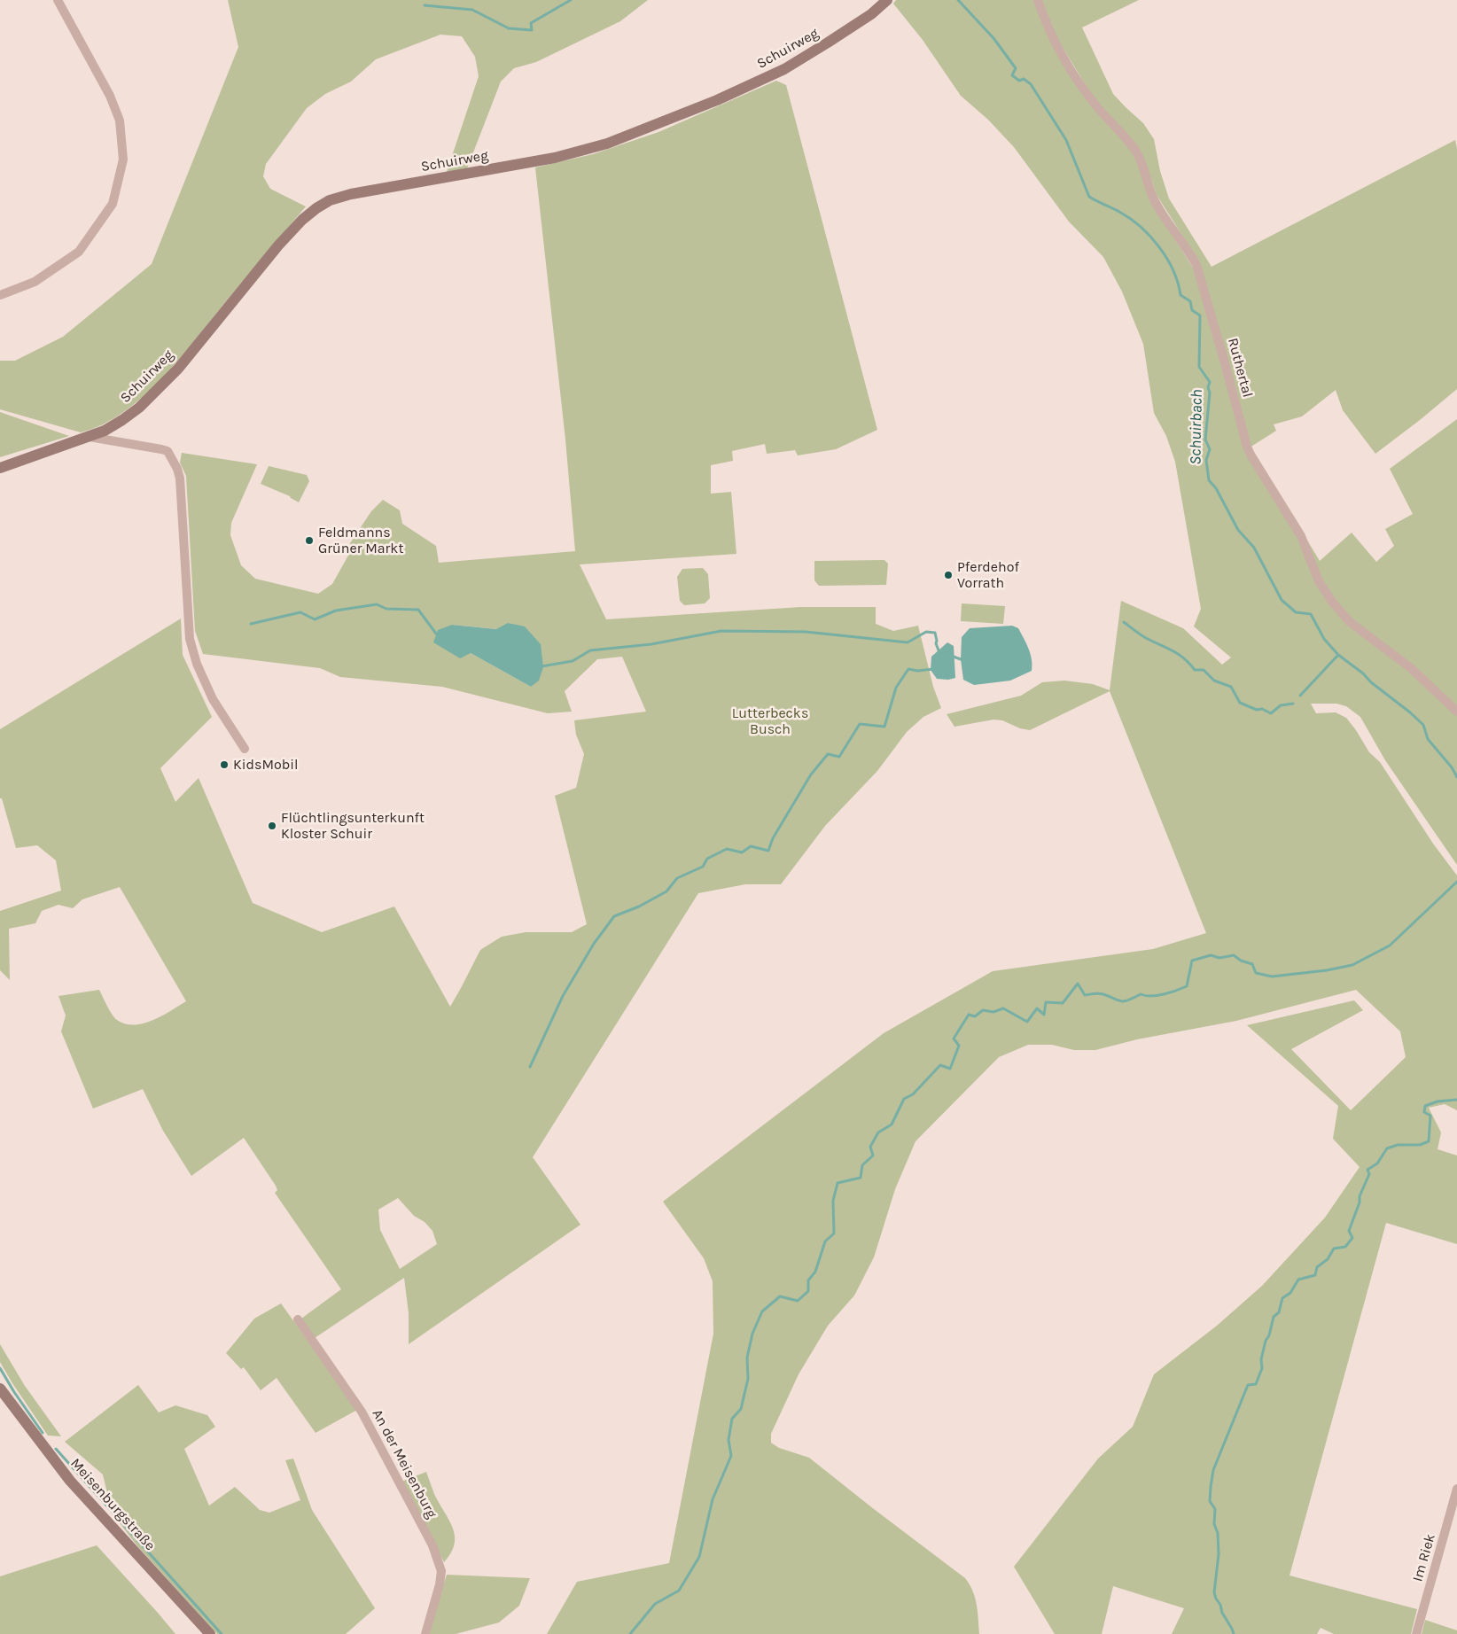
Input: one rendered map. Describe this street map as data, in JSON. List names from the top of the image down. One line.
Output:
{"streets":{"main road":["Schuirweg","Meisenburgstraße"],"street":["Ruthertal","An der Meisenburg","Im Riek"]},"water":["Schuirbach"],"parks":["Lutterbecks Busch"],"places":["Feldmanns Grüner Markt","Pferdehof Vorrath","KidsMobil","Flüchtlingsunterkunft Kloster Schuir"]}
